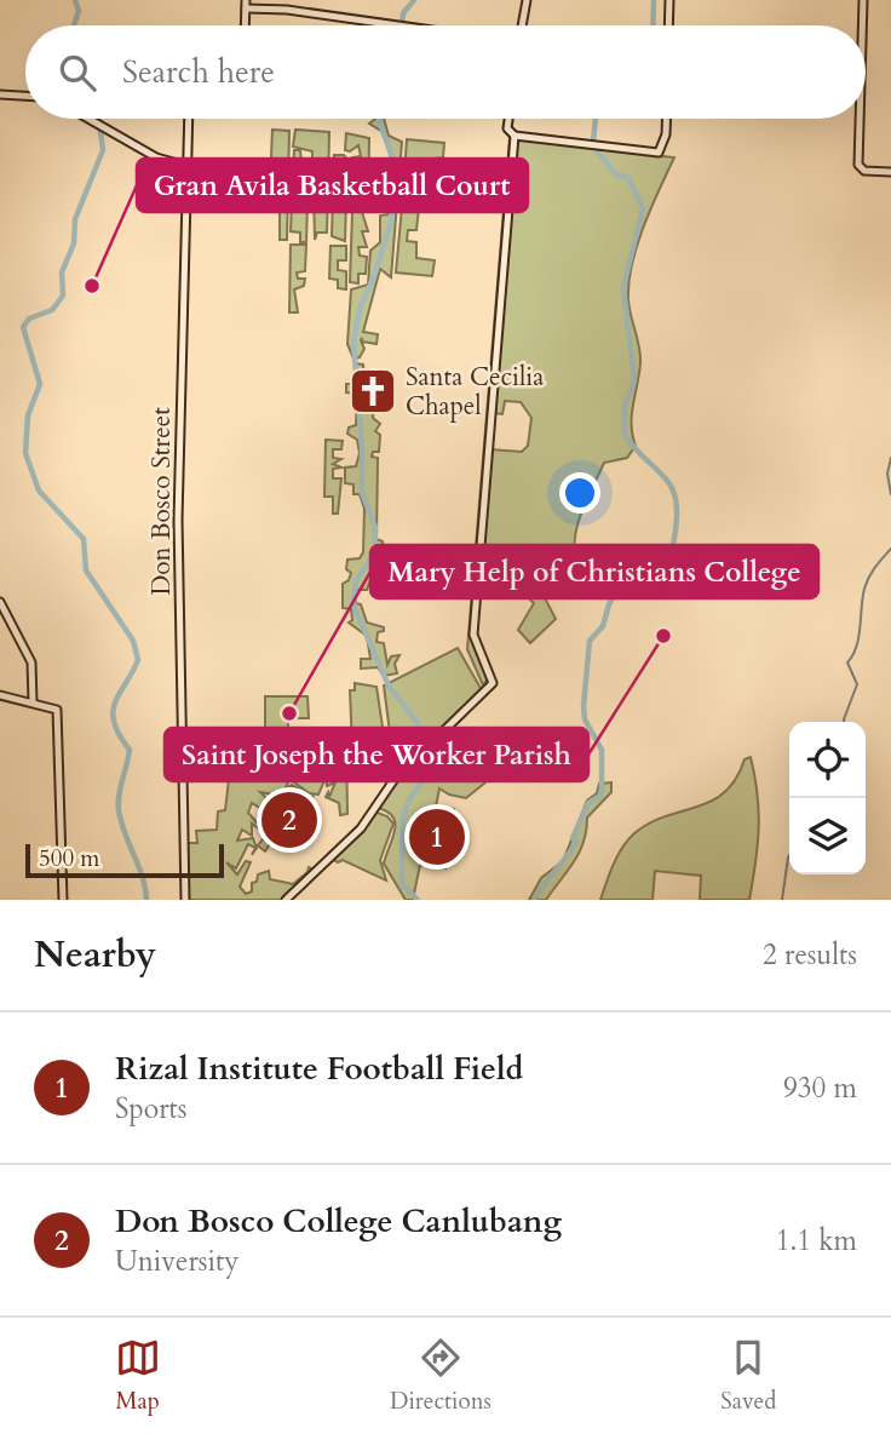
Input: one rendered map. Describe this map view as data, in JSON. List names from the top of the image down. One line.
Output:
{"streets":{"street":["Don Bosco Street"]},"places":{"other":["Gran Avila Basketball Court","Saint Joseph the Worker Parish","Mary Help of Christians College"],"church":["Santa Cecilia Chapel"]},"scale_bar":"500 m","page":{"search":"Search here","pins":["2","1"],"scale":"500 m","heading":["Nearby","2 results"],"list":[{"mark":"1","name":"Rizal Institute Football Field","note":"Sports","value":"930 m"},{"mark":"2","name":"Don Bosco College Canlubang","note":"University","value":"1.1 km"}],"nav":["Map","Directions","Saved"]}}
